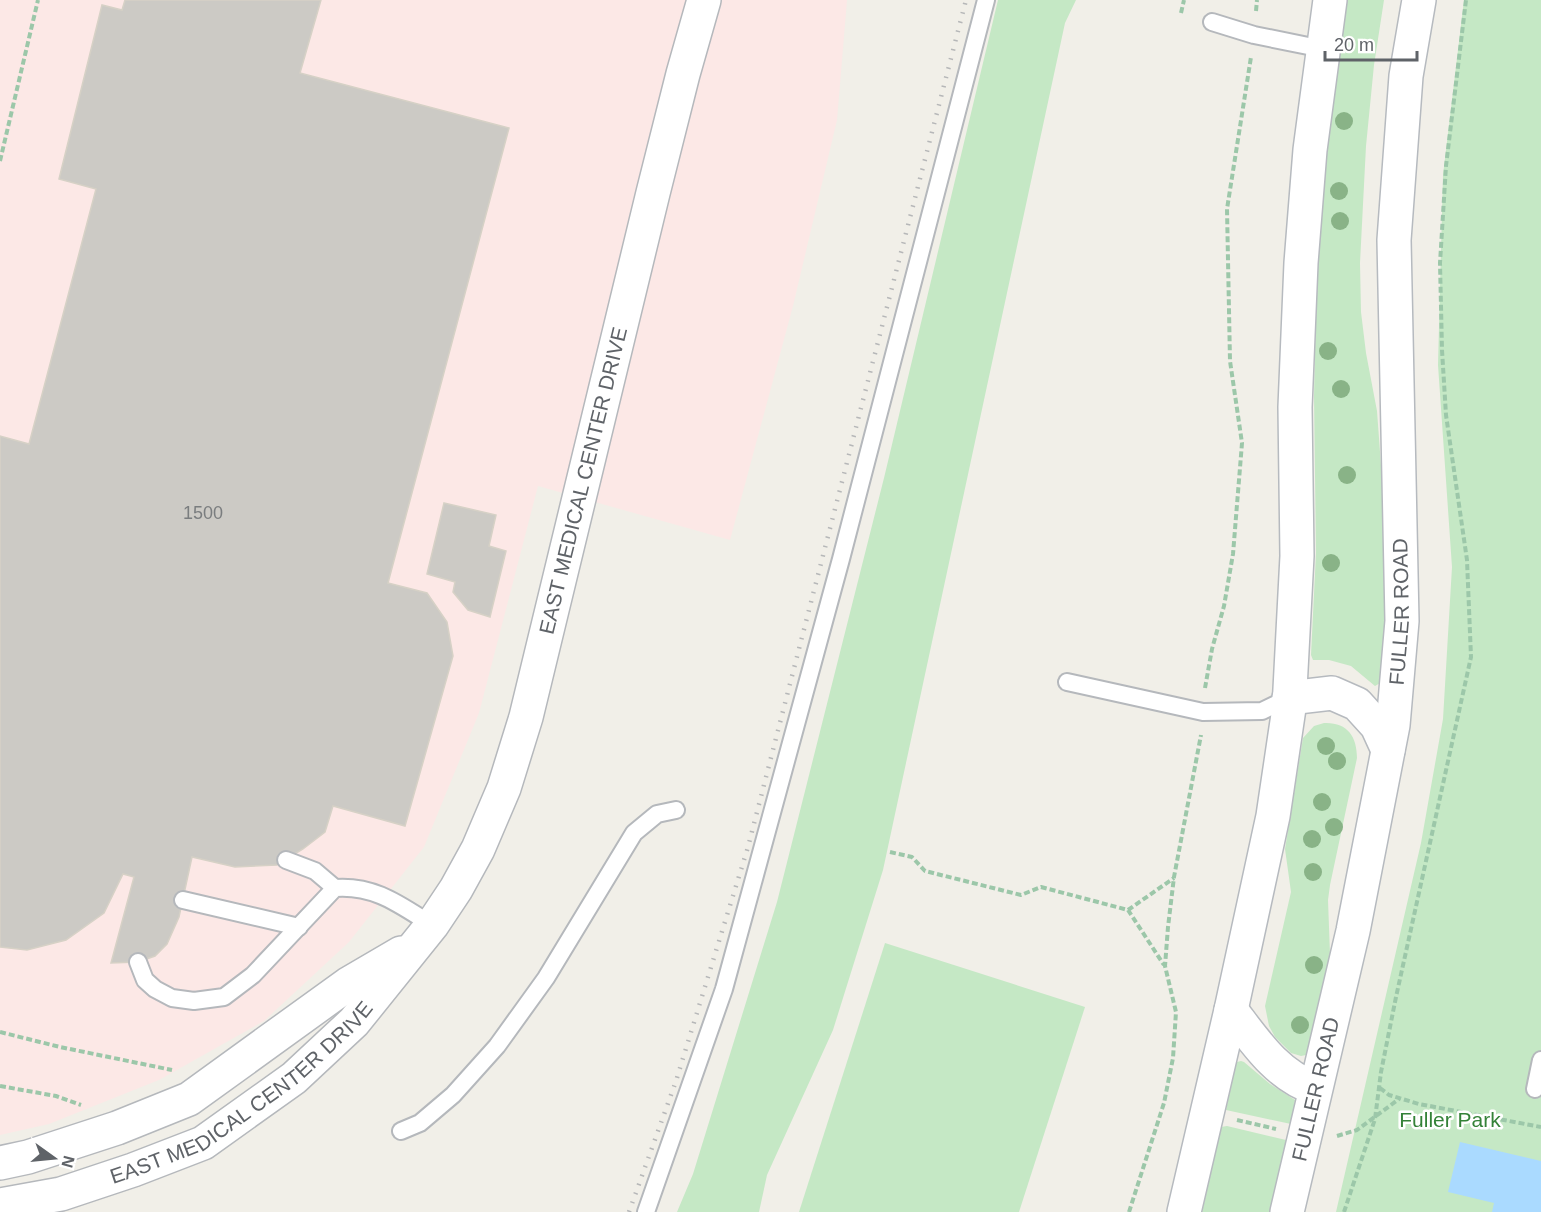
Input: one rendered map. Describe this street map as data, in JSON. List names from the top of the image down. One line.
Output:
{"streets":{"main road":["EAST MEDICAL CENTER DRIVE","FULLER ROAD"]},"parks":["Fuller Park"],"house_numbers":["1500"],"scale_bar":"20 m","north":"right"}
